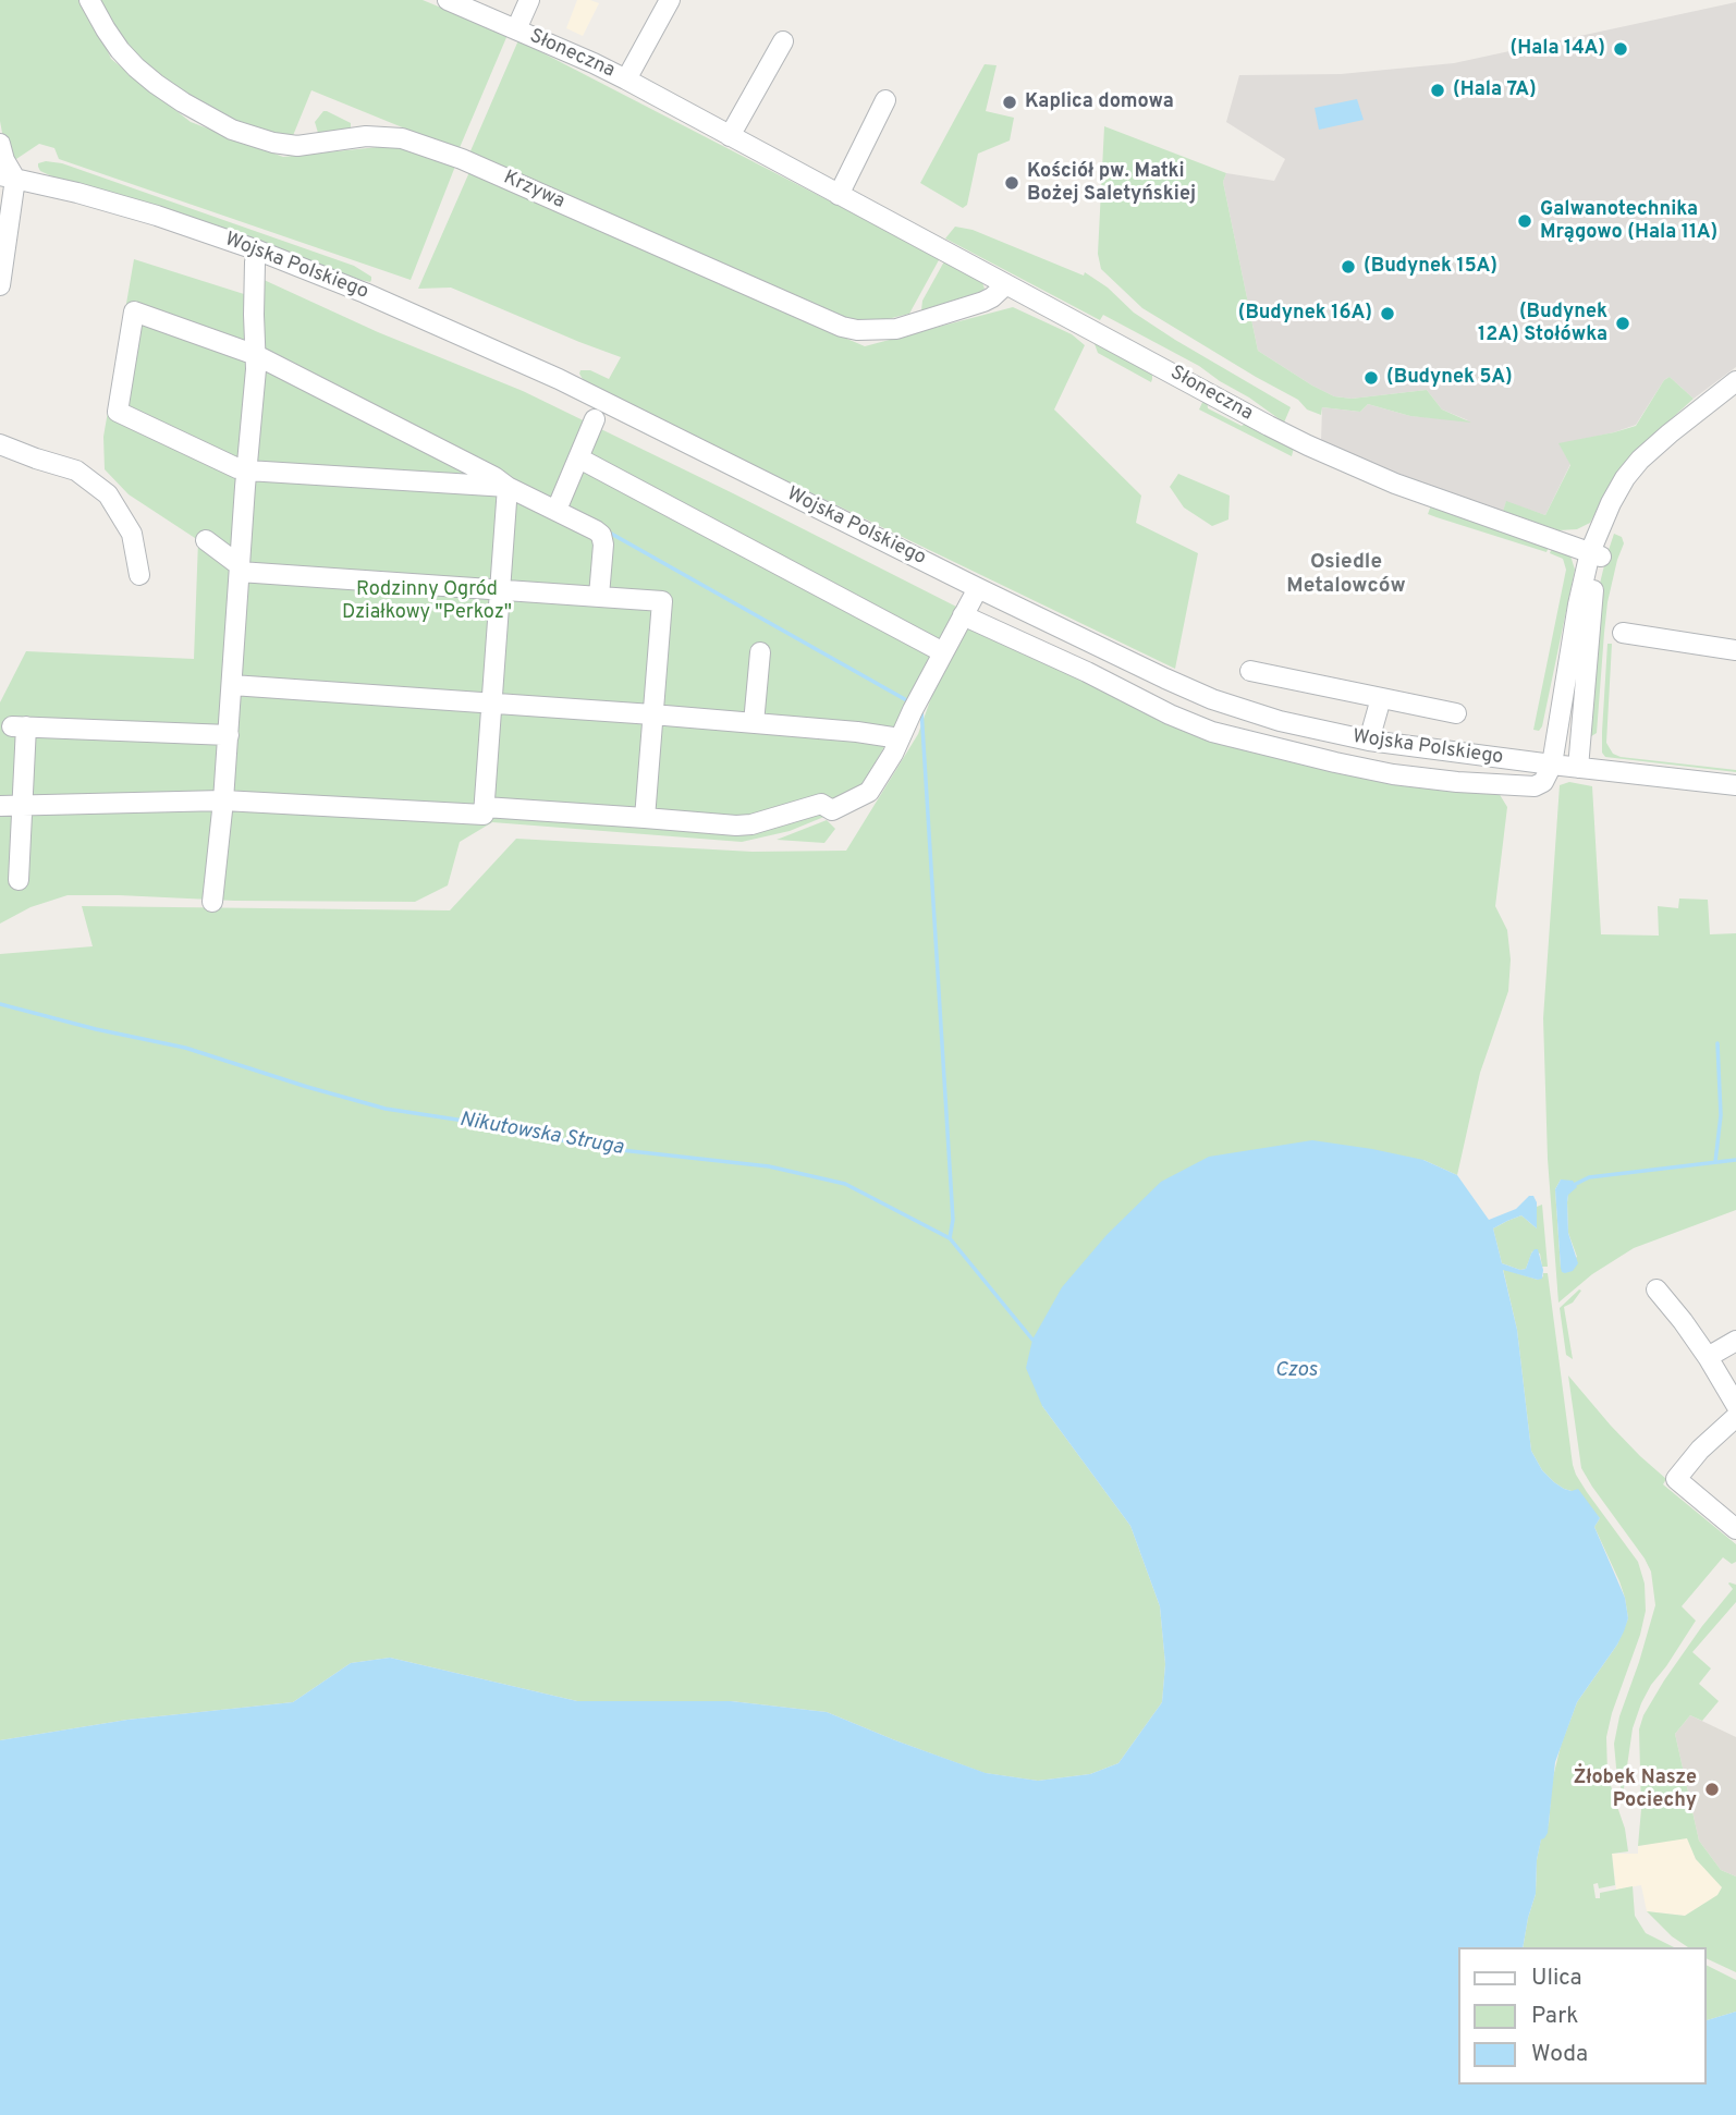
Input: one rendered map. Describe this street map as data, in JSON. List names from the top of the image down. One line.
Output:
{"streets":{"street":["Słoneczna","Krzywa","Wojska Polskiego"]},"crossings":[["Słoneczna","Krzywa"]],"districts":["Osiedle Metalowców"],"water":["Nikutowska Struga","Czos"],"parks":["Rodzinny Ogród Działkowy \"Perkoz\""],"places":["(Hala 14A)","(Hala 7A)","Kaplica domowa","Kościół pw. Matki Bożej Saletyńskiej","Galwanotechnika Mrągowo (Hala 11A)","(Budynek 15A)","(Budynek 16A)","(Budynek 12A) Stołówka","(Budynek 5A)","Żłobek Nasze Pociechy"],"legend":["Ulica","Park","Woda"]}
